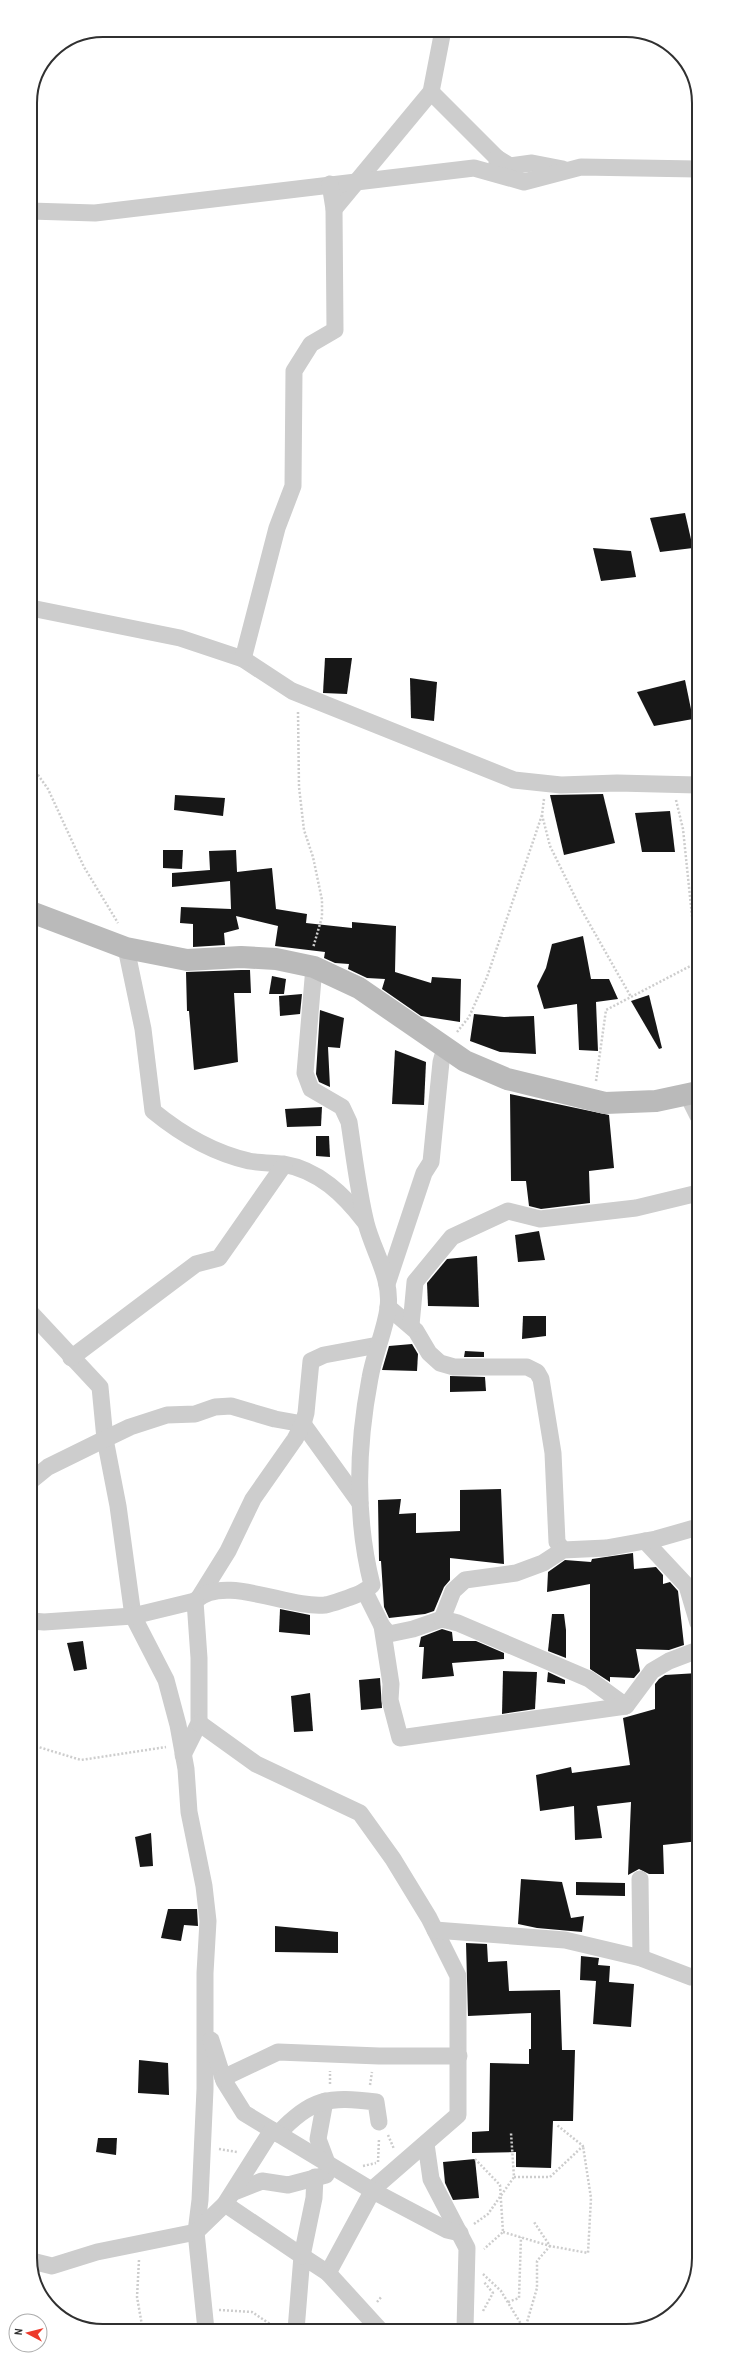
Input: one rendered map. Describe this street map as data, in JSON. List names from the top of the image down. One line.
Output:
{"north":"left"}
